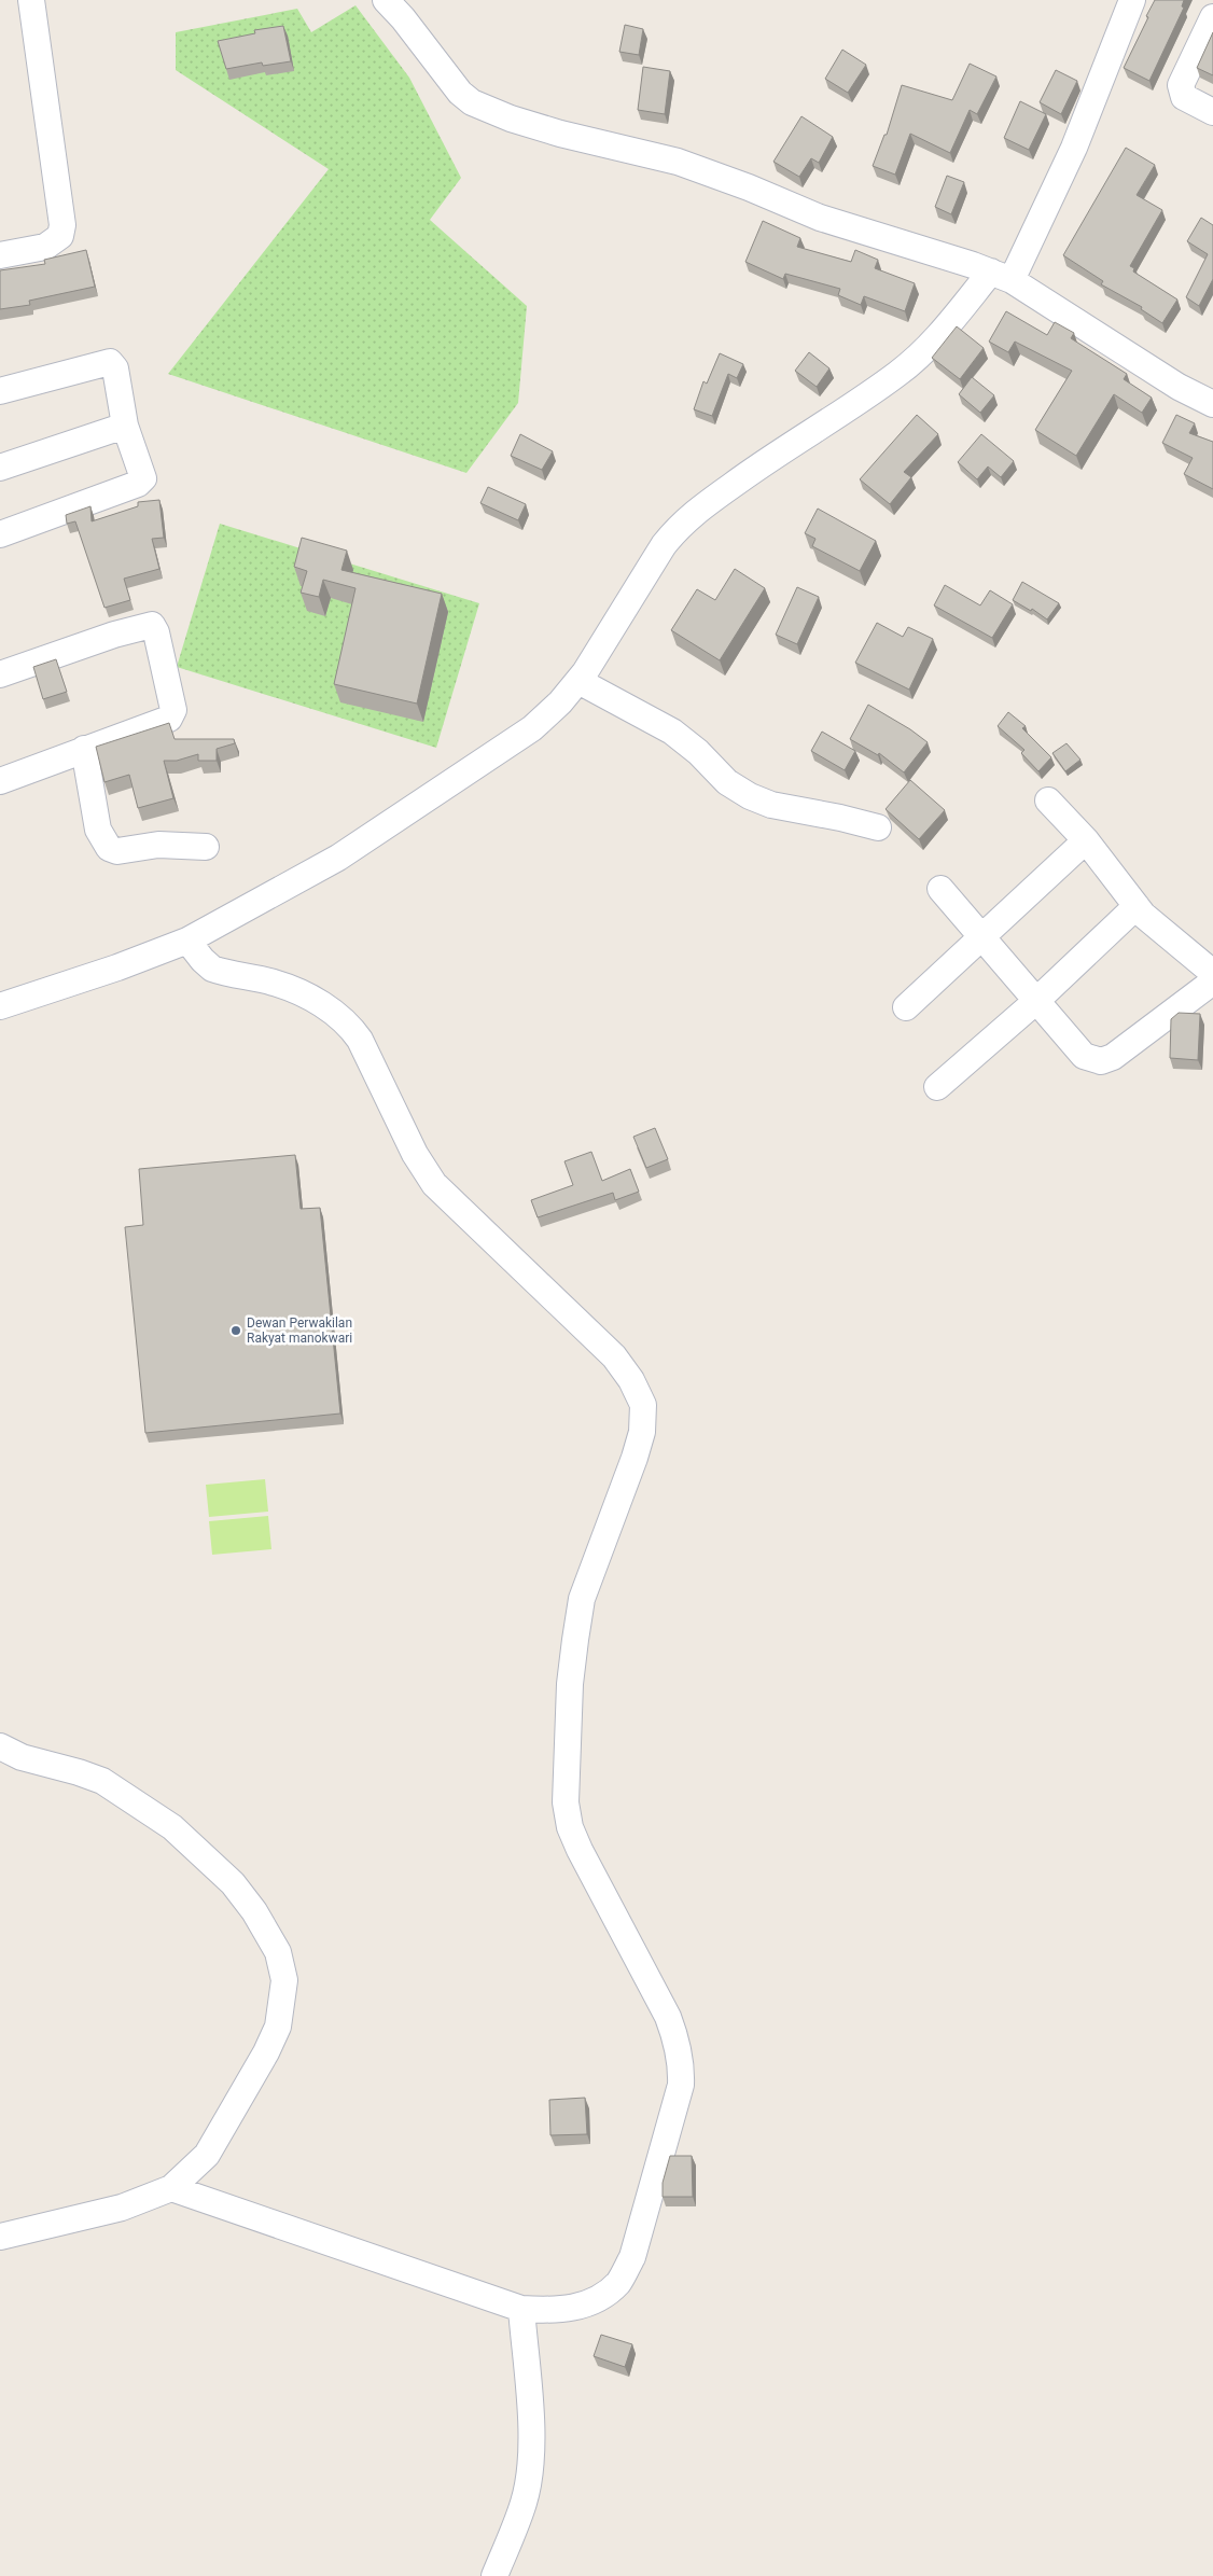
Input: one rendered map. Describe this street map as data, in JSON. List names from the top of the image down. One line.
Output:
{"places":["Dewan Perwakilan Rakyat manokwari"]}
